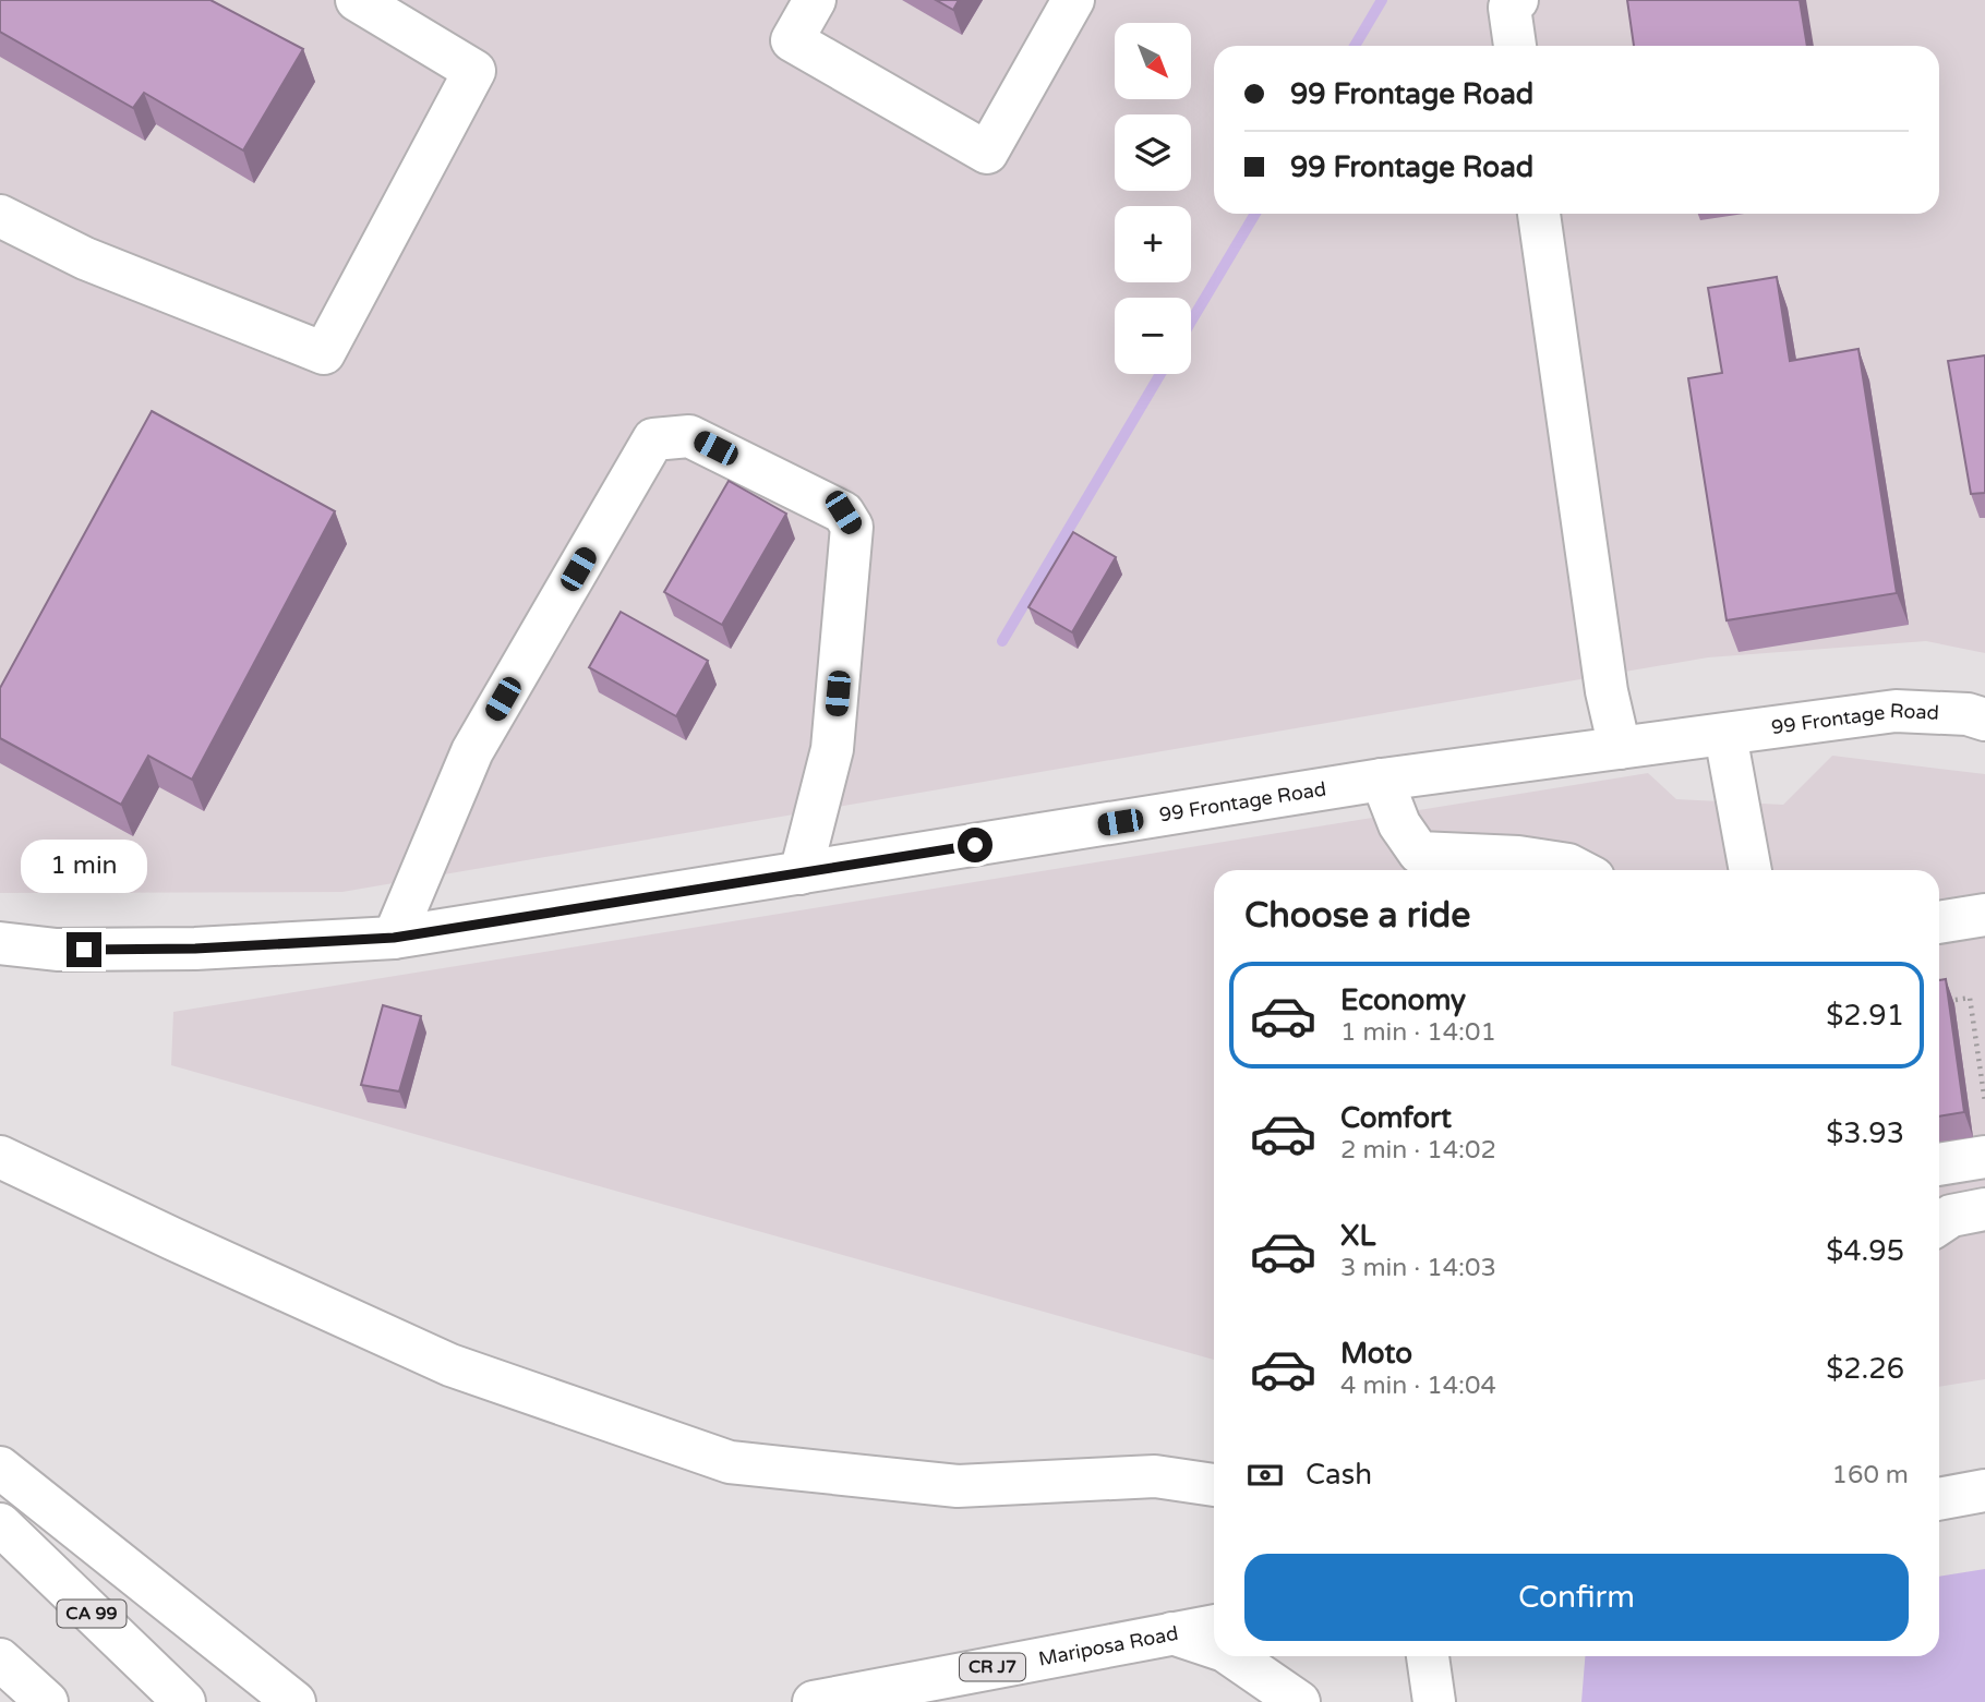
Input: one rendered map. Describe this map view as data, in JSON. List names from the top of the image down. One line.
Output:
{"streets":{"main road":["99 Frontage Road","CA 99","Mariposa Road","CR J7"]},"north":"bottom right","page":{"map_buttons":["+","−"],"banner":["99 Frontage Road","99 Frontage Road"],"bubble":"1 min","heading":"Choose a ride","list":[{"name":"Economy","note":"1 min · 14:01","value":"$2.91"},{"name":"Comfort","note":"2 min · 14:02","value":"$3.93"},{"name":"XL","note":"3 min · 14:03","value":"$4.95"},{"name":"Moto","note":"4 min · 14:04","value":"$2.26"}],"pay":["Cash","160 m"],"buttons":"Confirm"}}
